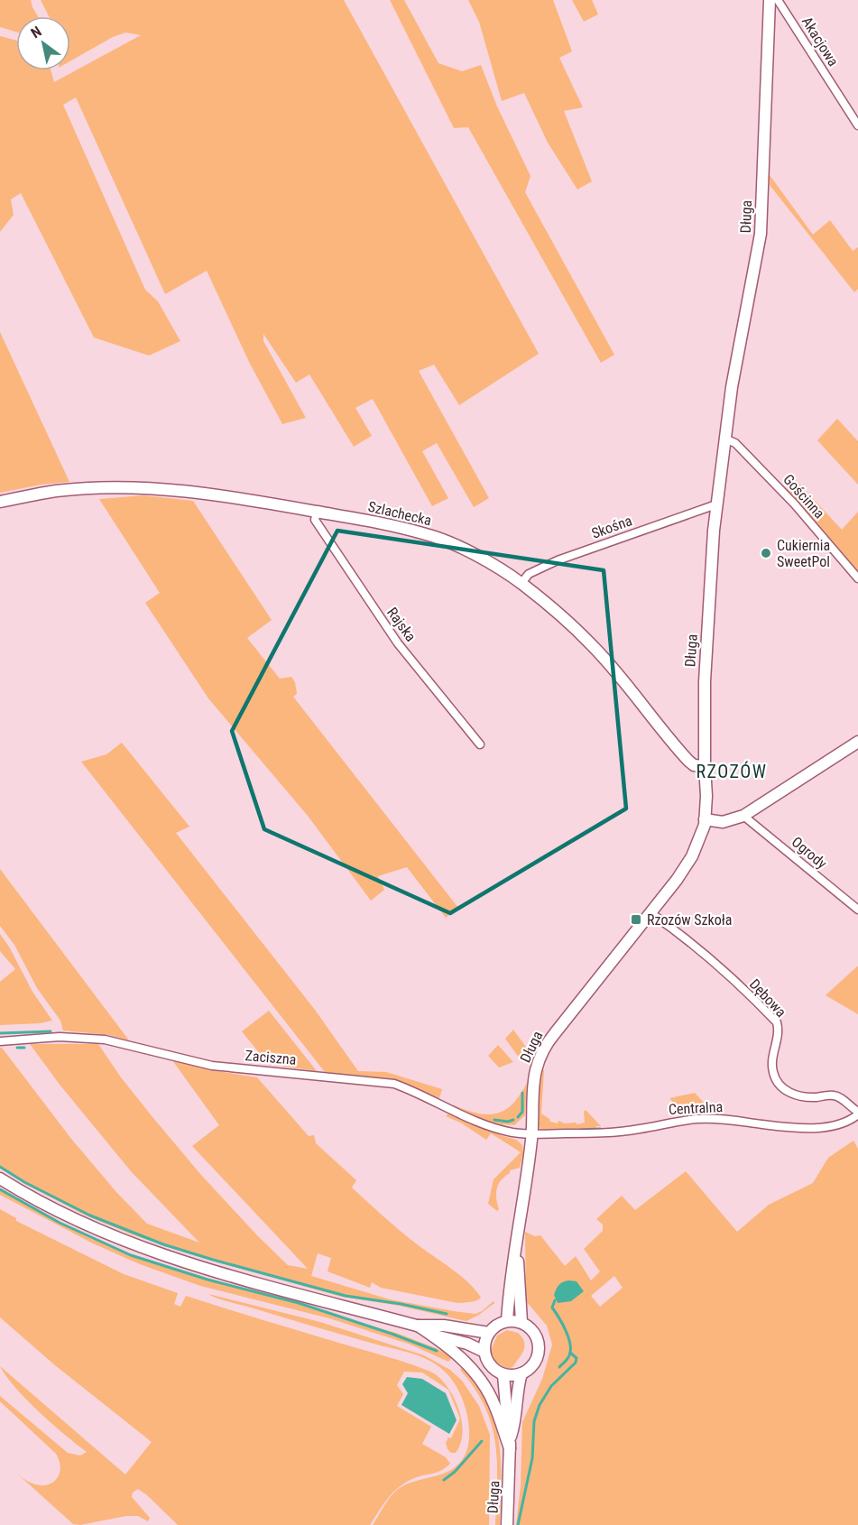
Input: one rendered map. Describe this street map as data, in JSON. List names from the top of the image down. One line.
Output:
{"streets":{"street":["Akacjowa","Długa","Gościnna","Szlachecka","Skośna","Rajska","Ogrody","Dębowa","Zaciszna","Centralna"]},"crossings":[["Długa","Gościnna"],["Długa","Szlachecka"],["Długa","Skośna"],["Długa","Dębowa"],["Długa","Zaciszna"],["Długa","Centralna"],["Szlachecka","Skośna"],["Szlachecka","Rajska"],["Dębowa","Centralna"],["Zaciszna","Centralna"]],"districts":["RZOZÓW"],"places":{"other":["Cukiernia SweetPol"],"transit":["Rzozów Szkoła"]},"north":"top left"}
